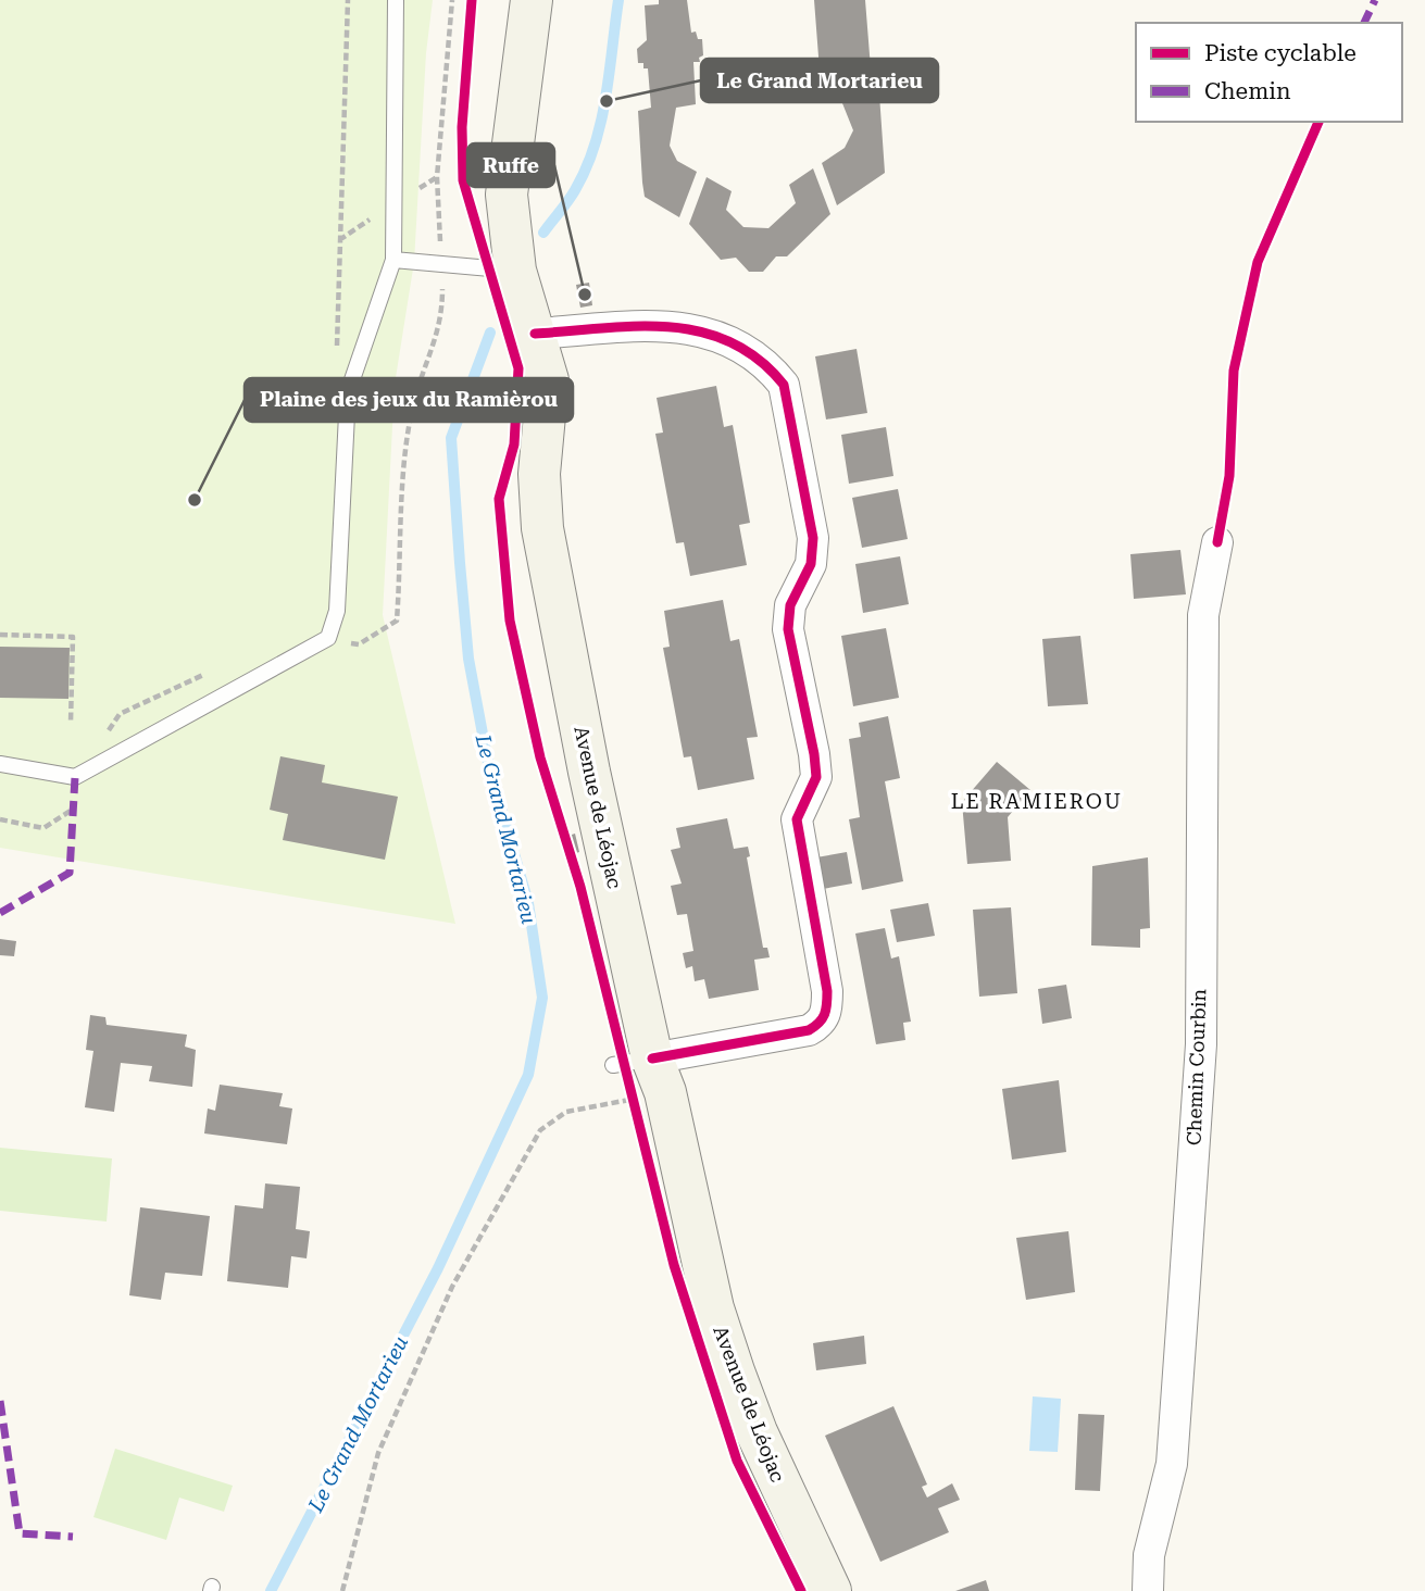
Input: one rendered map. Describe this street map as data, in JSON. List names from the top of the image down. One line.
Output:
{"streets":{"main road":["Avenue de Léojac"],"street":["Chemin Courbin"]},"districts":["LE RAMIEROU"],"water":["Le Grand Mortarieu"],"places":["Le Grand Mortarieu","Ruffe","Plaine des jeux du Ramièrou"],"legend":["Piste cyclable","Chemin"]}
